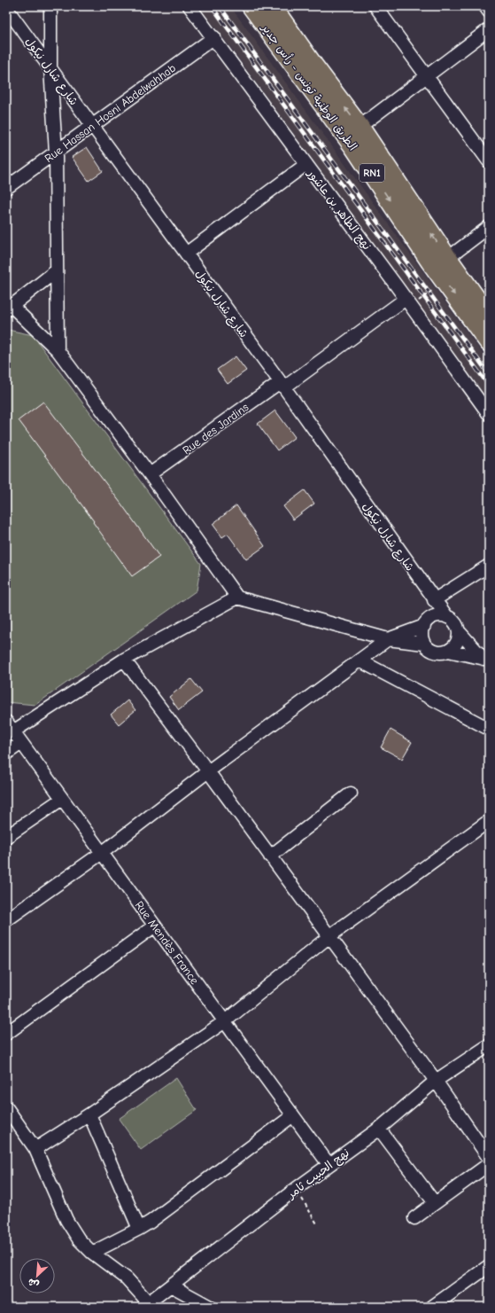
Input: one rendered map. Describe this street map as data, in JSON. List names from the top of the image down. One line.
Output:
{"streets":{"highway":["الطريق الوطنية تونس - رأس جدير","RN1"],"street":["شارع شارل نيكول","Rue Hassan Hosni Abdelwahhab","نهج الطاهر بن عاشور","Rue des Jardins","Rue Mendès France","نهج الحبيب ثامر"]},"crossings":[["شارع شارل نيكول","Rue Hassan Hosni Abdelwahhab"],["شارع شارل نيكول","Rue des Jardins"],["Rue Hassan Hosni Abdelwahhab","نهج الطاهر بن عاشور"],["نهج الطاهر بن عاشور","Rue des Jardins"],["Rue Mendès France","نهج الحبيب ثامر"]],"north":"bottom left"}
